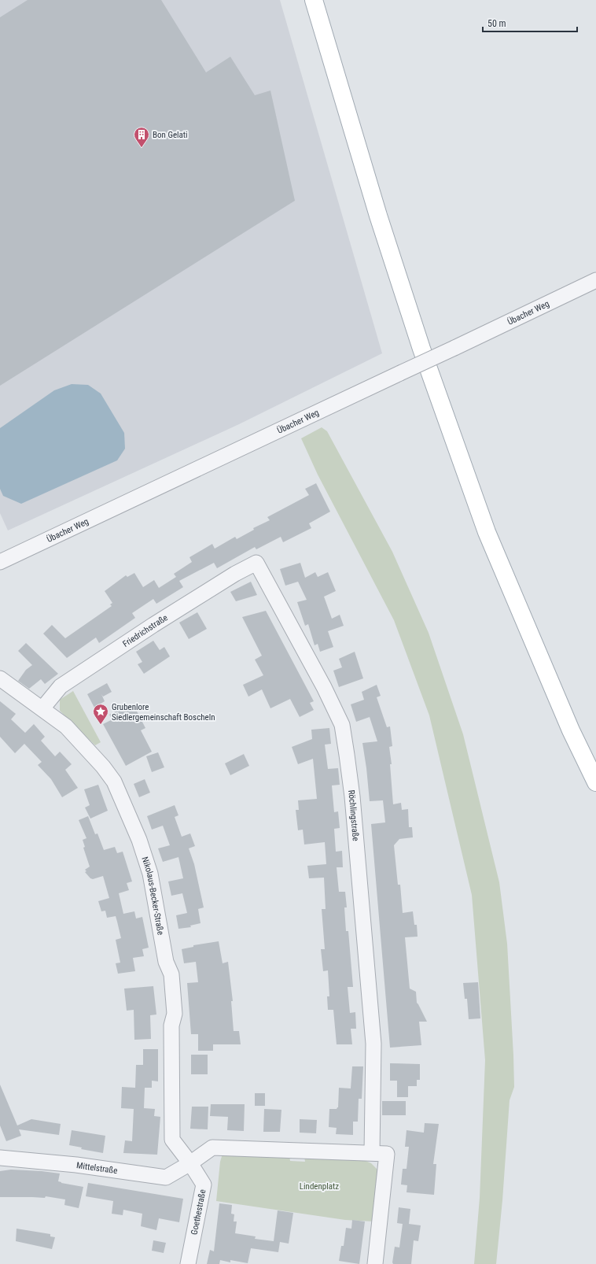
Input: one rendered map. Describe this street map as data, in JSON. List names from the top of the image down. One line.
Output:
{"streets":{"street":["Übacher Weg","Friedrichstraße","Röchlingstraße","Nikolaus-Becker-Straße","Mittelstraße","Goethestraße"]},"crossings":[["Friedrichstraße","Röchlingstraße"],["Friedrichstraße","Nikolaus-Becker-Straße"],["Nikolaus-Becker-Straße","Mittelstraße"],["Nikolaus-Becker-Straße","Goethestraße"],["Mittelstraße","Goethestraße"]],"parks":["Lindenplatz"],"places":{"building":["Bon Gelati"],"place":["Grubenlore Siedlergemeinschaft Boscheln"]},"scale_bar":"50 m"}
